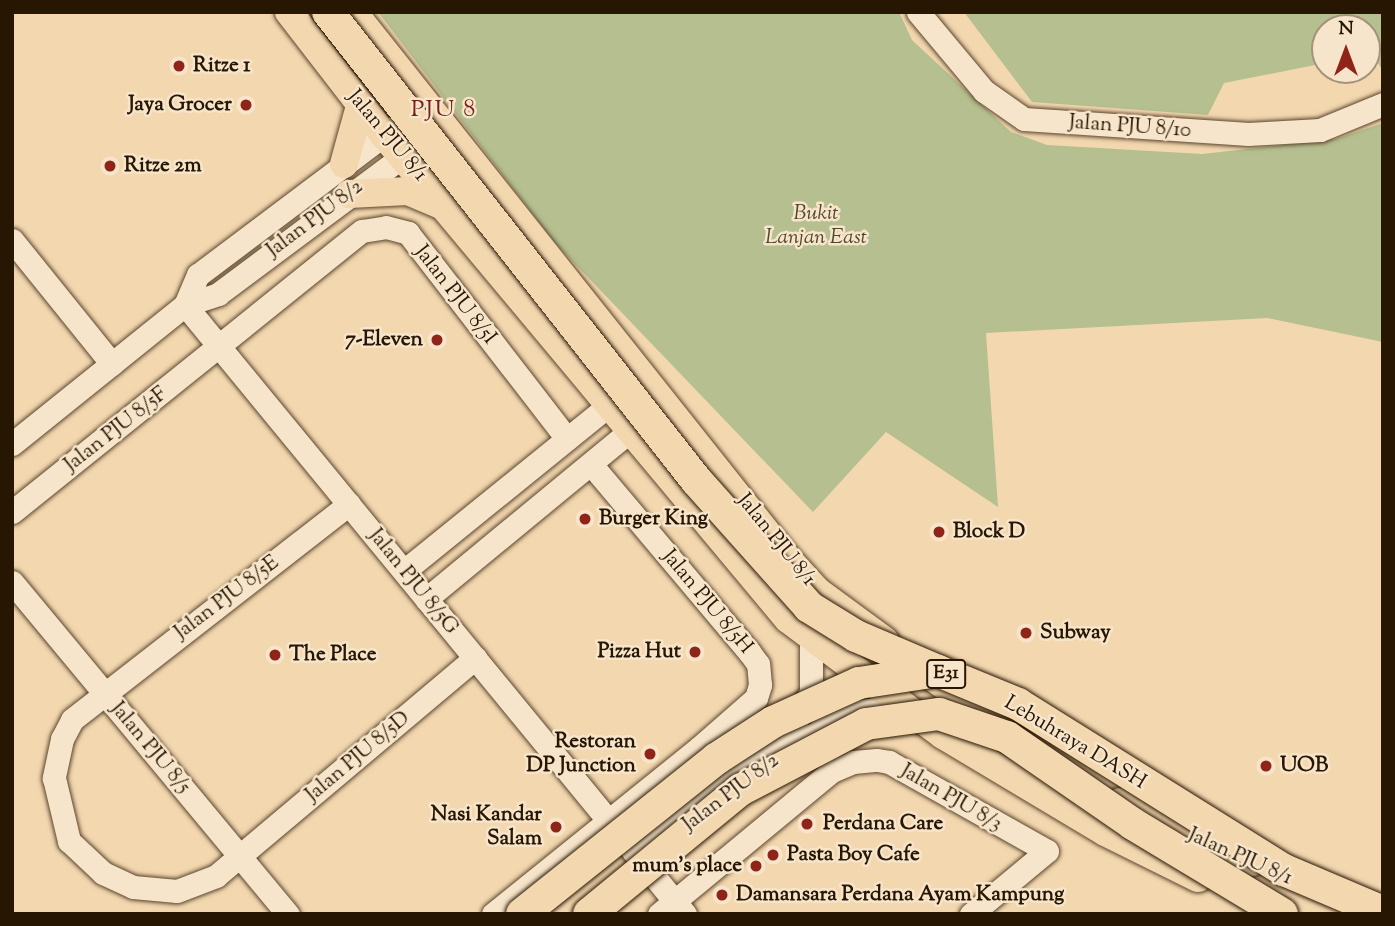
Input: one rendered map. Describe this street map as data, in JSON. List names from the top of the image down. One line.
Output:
{"streets":{"highway":["E31","Lebuhraya DASH"],"main road":["Jalan PJU 8/1"],"street":["Jalan PJU 8/10","Jalan PJU 8/2","Jalan PJU 8/5I","Jalan PJU 8/5F","Jalan PJU 8/5G","Jalan PJU 8/5E","Jalan PJU 8/5H","Jalan PJU 8/5","Jalan PJU 8/5D","Jalan PJU 8/3"]},"crossings":[["Jalan PJU 8/1","Jalan PJU 8/2"],["Jalan PJU 8/1","Lebuhraya DASH"],["Jalan PJU 8/2","Jalan PJU 8/5G"],["Jalan PJU 8/2","Jalan PJU 8/3"],["Jalan PJU 8/5I","Jalan PJU 8/5F"],["Jalan PJU 8/5I","Jalan PJU 8/5G"],["Jalan PJU 8/5F","Jalan PJU 8/5G"],["Jalan PJU 8/5G","Jalan PJU 8/5E"],["Jalan PJU 8/5G","Jalan PJU 8/5H"],["Jalan PJU 8/5G","Jalan PJU 8/5D"],["Jalan PJU 8/5G","Jalan PJU 8/3"],["Jalan PJU 8/5E","Jalan PJU 8/5"],["Jalan PJU 8/5E","Jalan PJU 8/5D"],["E31","Lebuhraya DASH"],["Jalan PJU 8/5","Jalan PJU 8/5D"]],"districts":["PJU 8"],"parks":["Bukit Lanjan East"],"places":["Ritze 1","Jaya Grocer","Ritze 2m","7-Eleven","Burger King","Block D","Subway","Pizza Hut","The Place","Restoran DP Junction","UOB","Perdana Care","Nasi Kandar Salam","Pasta Boy Cafe","mum's place","Damansara Perdana Ayam Kampung"],"north":"top"}
